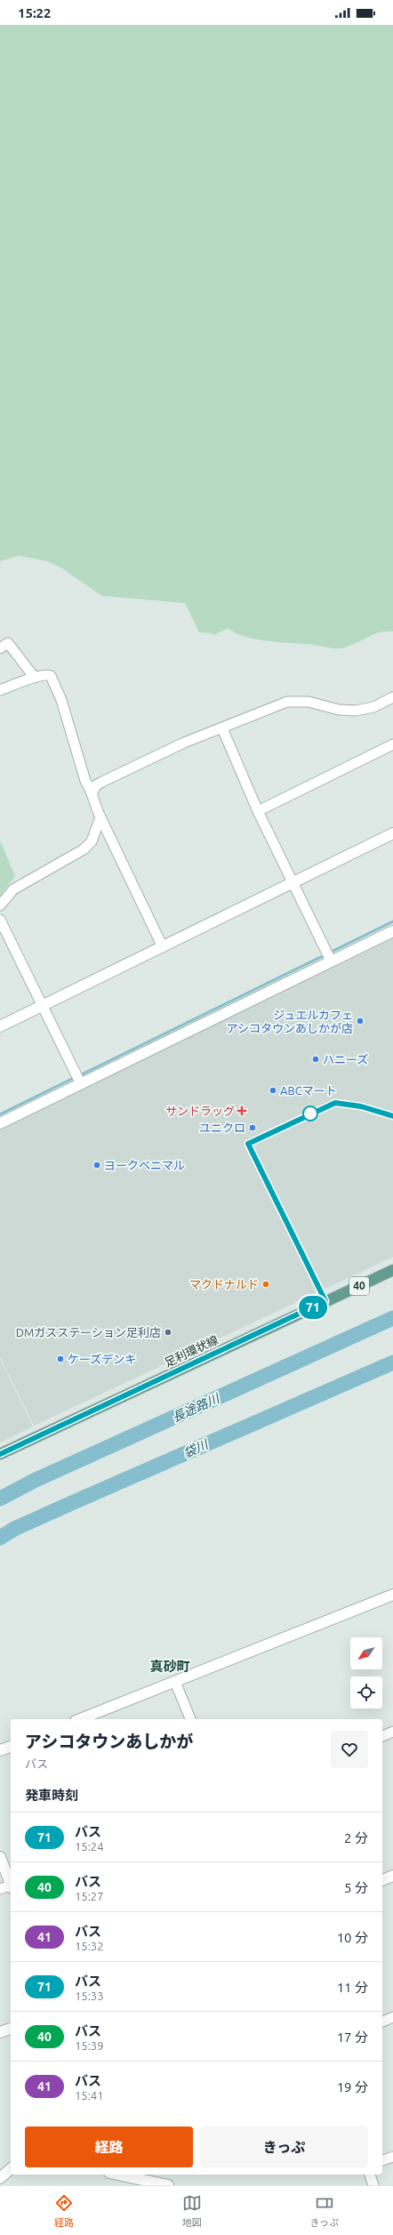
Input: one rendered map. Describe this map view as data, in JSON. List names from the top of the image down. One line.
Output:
{"streets":{"main road":["40","足利環状線"]},"districts":["真砂町"],"water":["長途路川","袋川"],"places":{"other":["ジュエルカフェ アシコタウンあしかが店","ハニーズ","ABCマート","ユニクロ","ヨークベニマル","マクドナルド","DMガスステーション足利店","ケーズデンキ"],"health":["サンドラッグ"]},"lines":["bus line 71"],"north":"bottom left","page":{"status":"15:22","on_map":"71","heading":[["アシコタウンあしかが","バス"],"発車時刻"],"list":[{"mark":"71","name":"バス","note":"15:24","value":"2 分"},{"mark":"40","name":"バス","note":"15:27","value":"5 分"},{"mark":"41","name":"バス","note":"15:32","value":"10 分"},{"mark":"71","name":"バス","note":"15:33","value":"11 分"},{"mark":"40","name":"バス","note":"15:39","value":"17 分"},{"mark":"41","name":"バス","note":"15:41","value":"19 分"}],"buttons":["経路","きっぷ"],"tabs":["経路","地図","きっぷ"]}}
